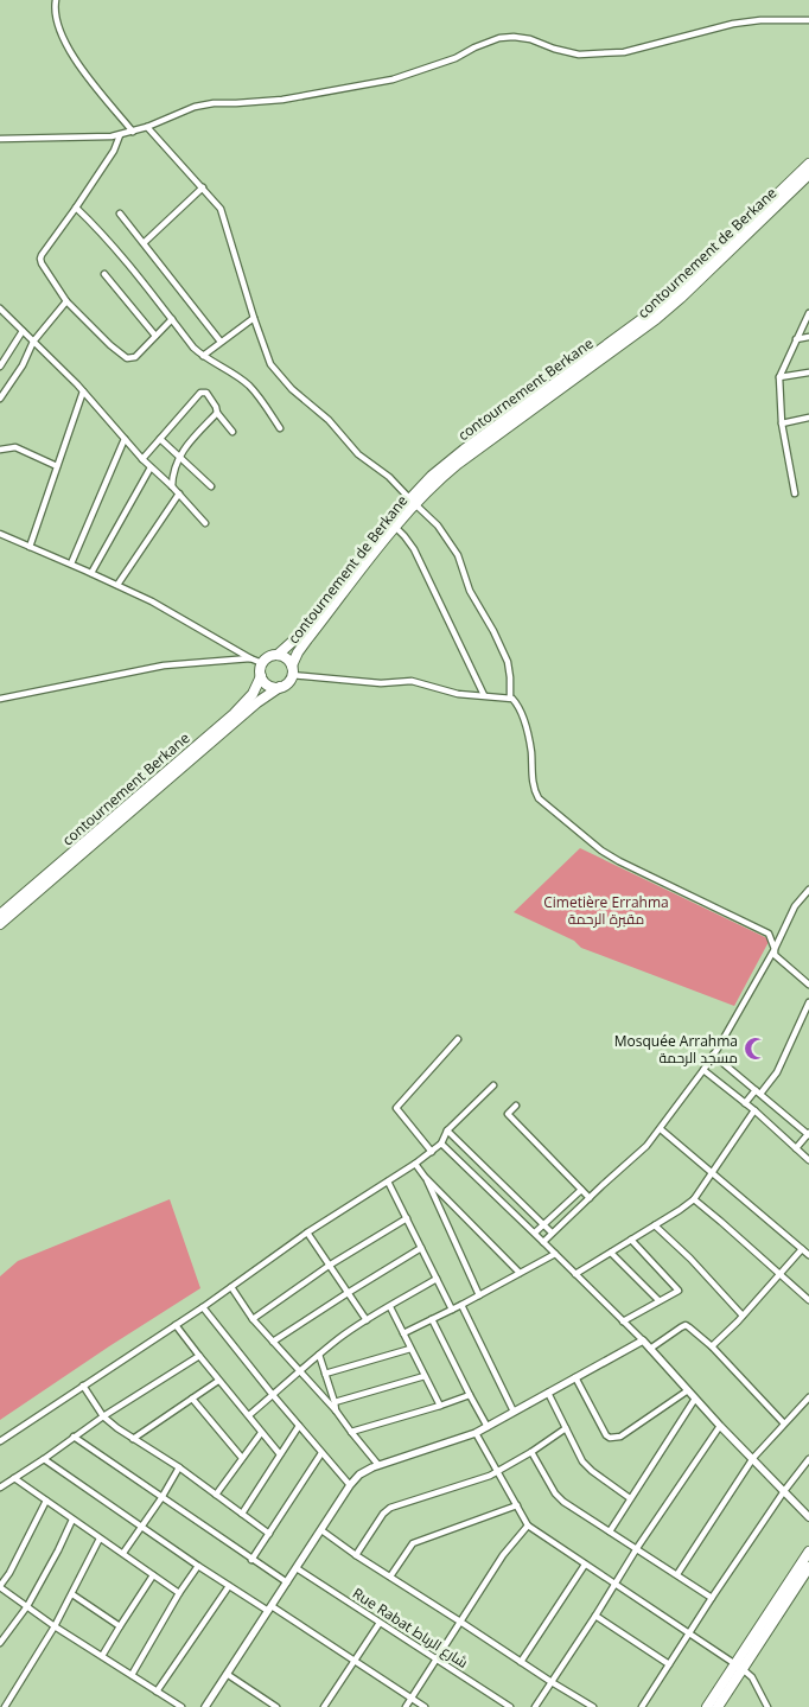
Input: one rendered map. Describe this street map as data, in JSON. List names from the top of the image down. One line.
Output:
{"streets":{"highway":["contournement de Berkane","contournement Berkane"],"street":["Rue Rabat شارع الرباط"]},"crossings":[["contournement de Berkane","contournement Berkane"]],"parks":["Cimetière Errahma مقبرة الرحمة"],"places":{"mosque":["Mosquée Arrahma مسجد الرحمة"]}}
